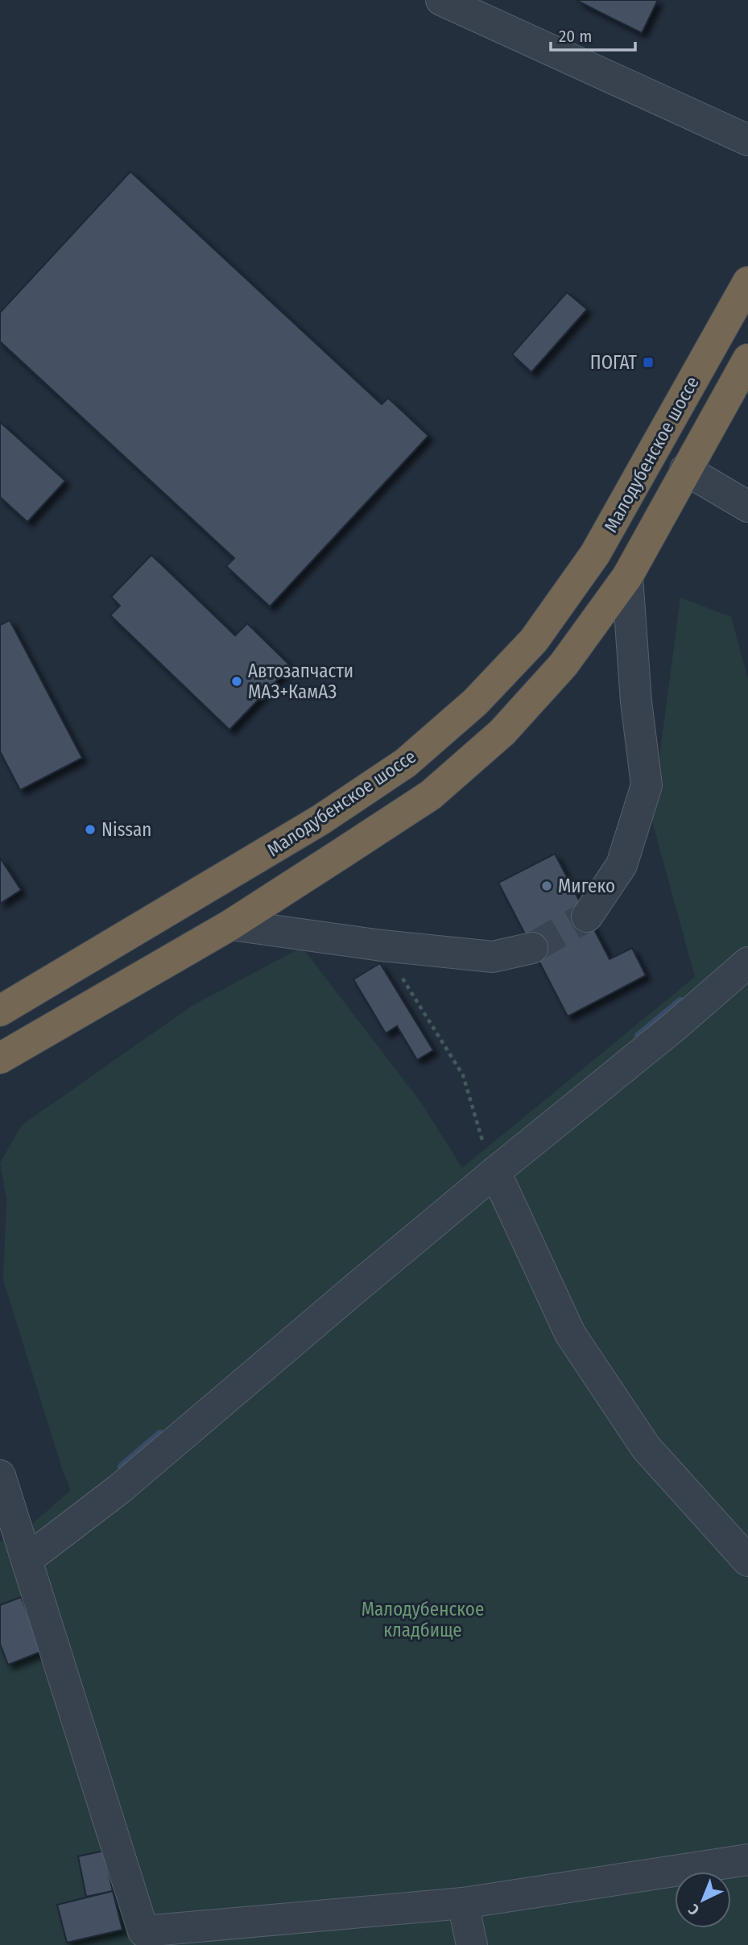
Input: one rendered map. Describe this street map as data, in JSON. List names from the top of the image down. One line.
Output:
{"streets":{"highway":["Малодубенское шоссе"]},"parks":["Малодубенское кладбище"],"places":{"transit":["ПОГАТ"],"other":["Автозапчасти МАЗ+КамАЗ","Nissan","Мигеко"]},"scale_bar":"20 m","north":"bottom left"}
